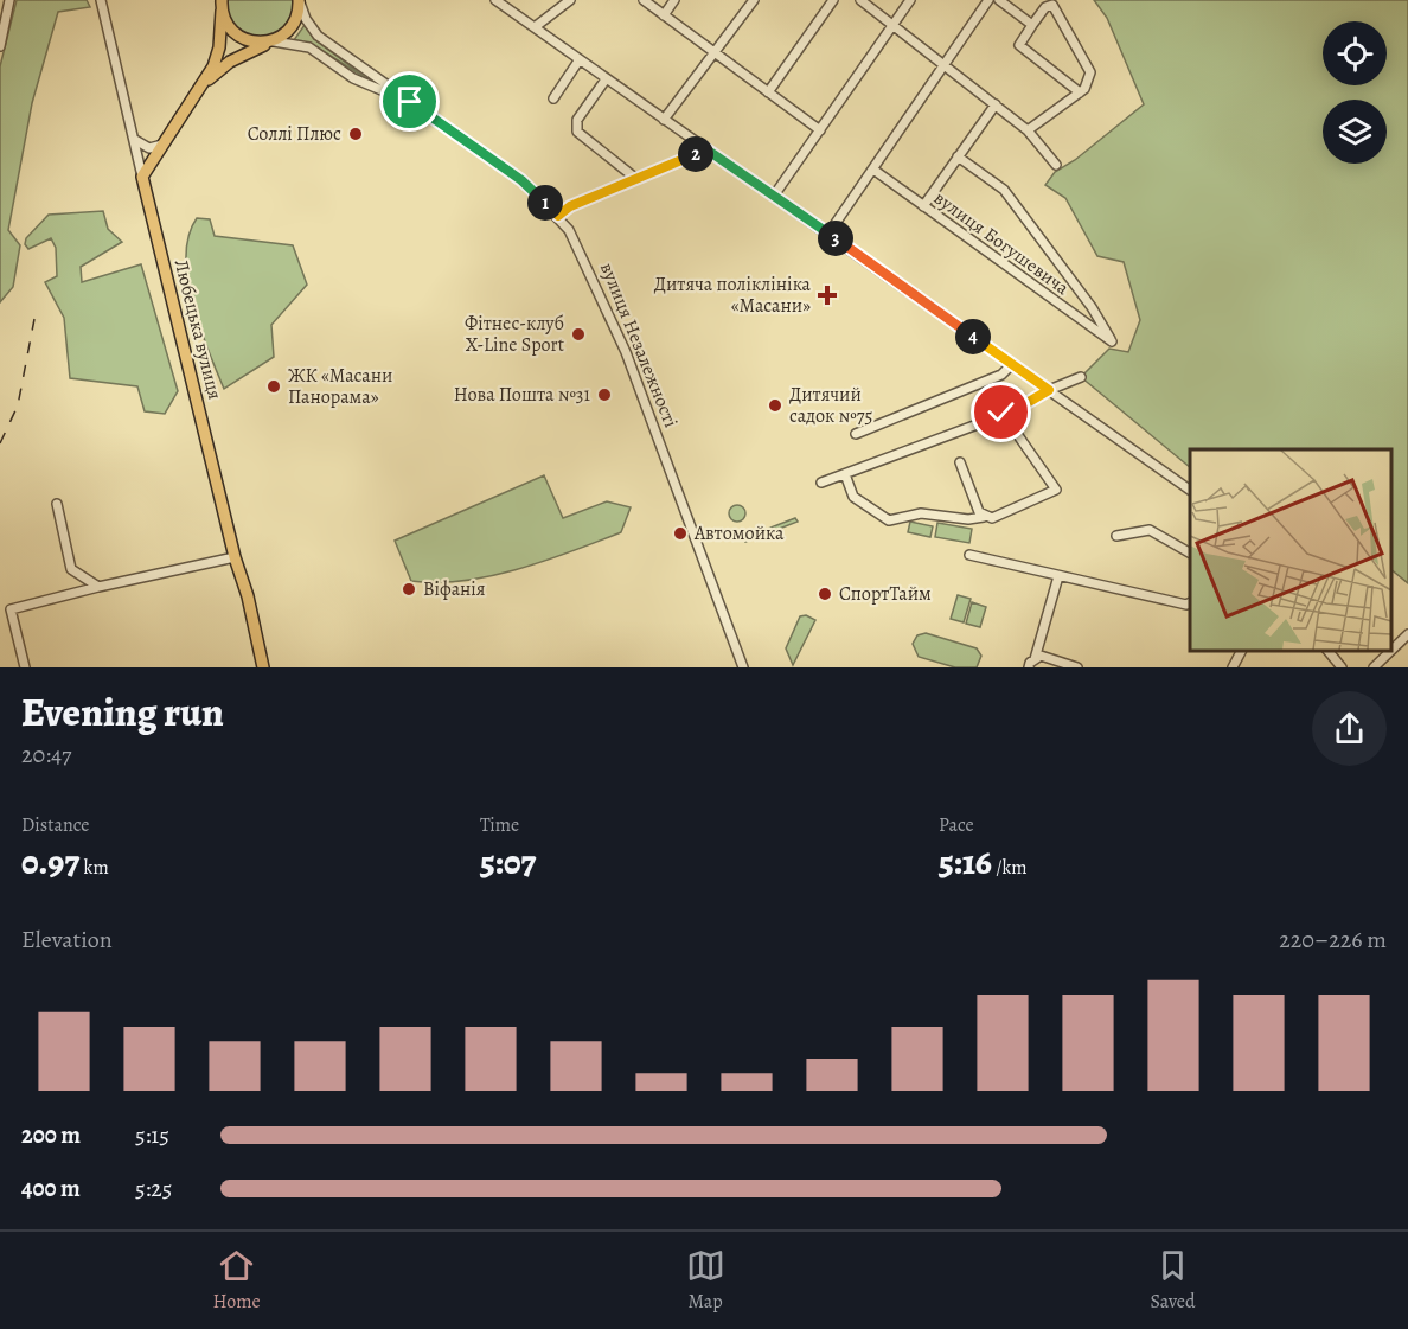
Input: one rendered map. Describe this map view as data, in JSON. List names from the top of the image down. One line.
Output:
{"streets":{"main road":["Любецька вулиця","вулиця Незалежності"],"street":["вулиця Богушевича"]},"places":{"other":["Соллі Плюс","Фітнес-клуб X-Line Sport","ЖК «Масани Панорама»","Нова Пошта №31","Дитячий садок №75","Автомойка","Віфанія","СпортТайм"],"health":["Дитяча поліклініка «Масани»"]},"page":{"pins":["2","1","3","4"],"heading":["Evening run","20:47"],"stats":[["Distance","0.97 km"],["Time","5:07"],["Pace","5:16 /km"]],"chart":["Elevation","220–226 m"],"list":[{"name":"200 m","note":"5:15"},{"name":"400 m","note":"5:25"}],"tabs":["Home","Map","Saved"]}}
